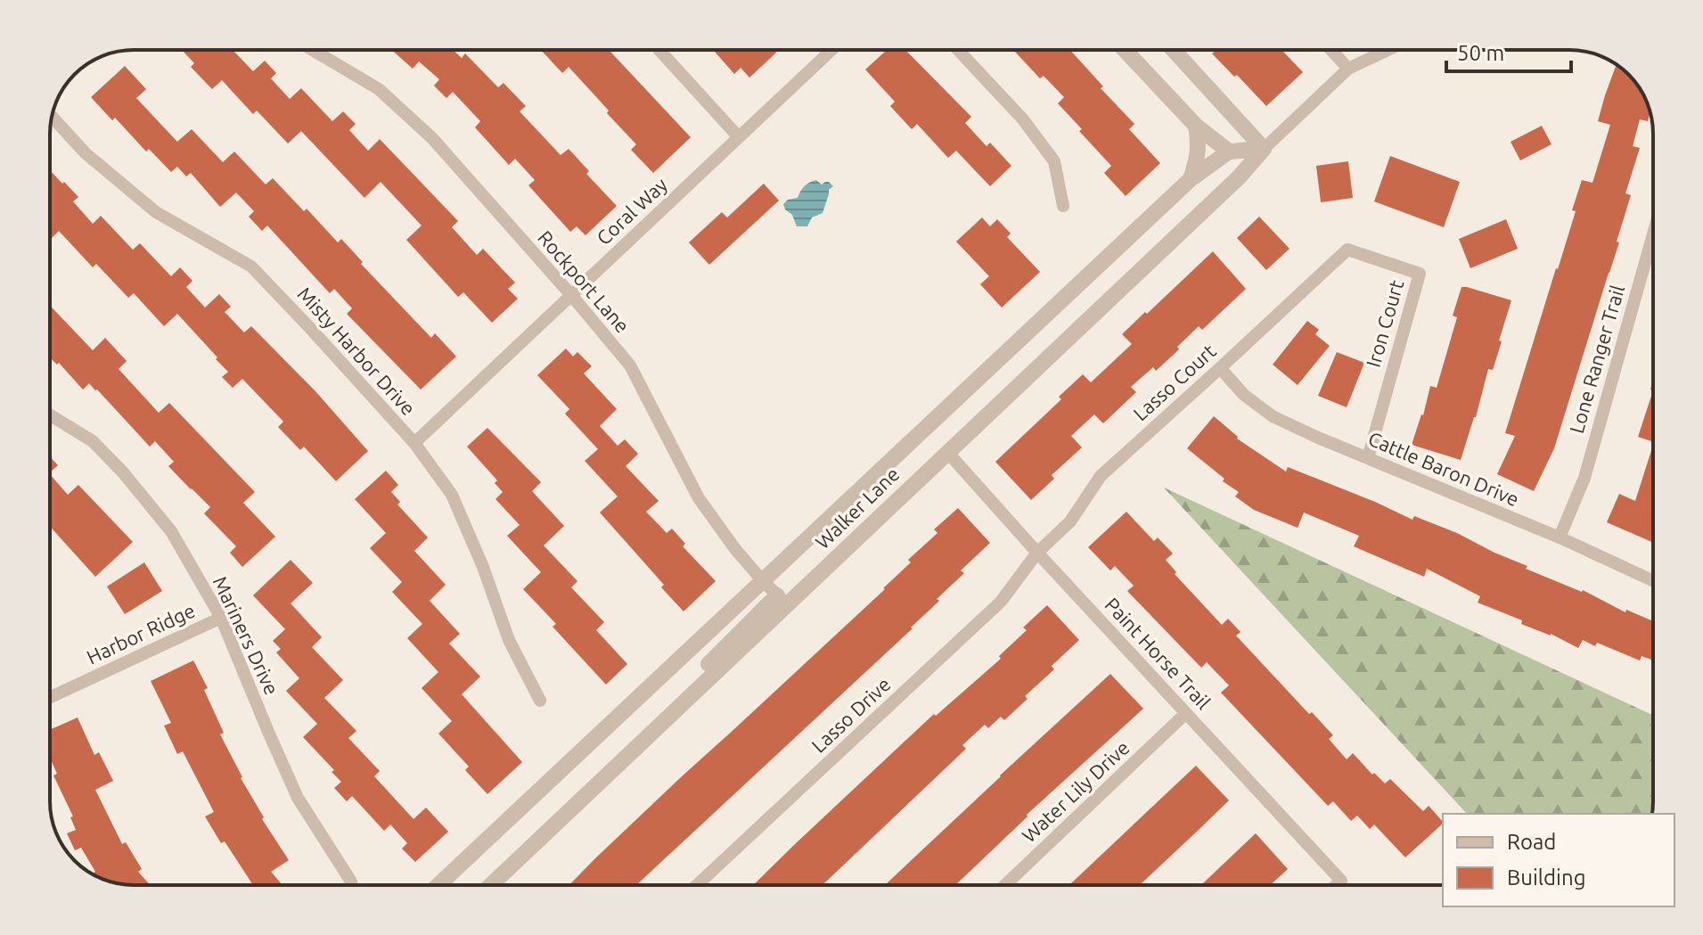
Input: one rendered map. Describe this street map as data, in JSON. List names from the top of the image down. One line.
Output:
{"streets":{"street":["Coral Way","Rockport Lane","Iron Court","Misty Harbor Drive","Lone Ranger Trail","Lasso Court","Cattle Baron Drive","Walker Lane","Harbor Ridge","Mariners Drive","Paint Horse Trail","Lasso Drive","Water Lily Drive"]},"crossings":[["Coral Way","Rockport Lane"],["Coral Way","Misty Harbor Drive"],["Rockport Lane","Walker Lane"],["Iron Court","Lasso Court"],["Iron Court","Cattle Baron Drive"],["Lone Ranger Trail","Cattle Baron Drive"],["Lasso Court","Cattle Baron Drive"],["Lasso Court","Paint Horse Trail"],["Lasso Court","Lasso Drive"],["Walker Lane","Paint Horse Trail"],["Harbor Ridge","Mariners Drive"],["Paint Horse Trail","Lasso Drive"],["Paint Horse Trail","Water Lily Drive"]],"legend":["Road","Building"],"scale_bar":"50 m"}
